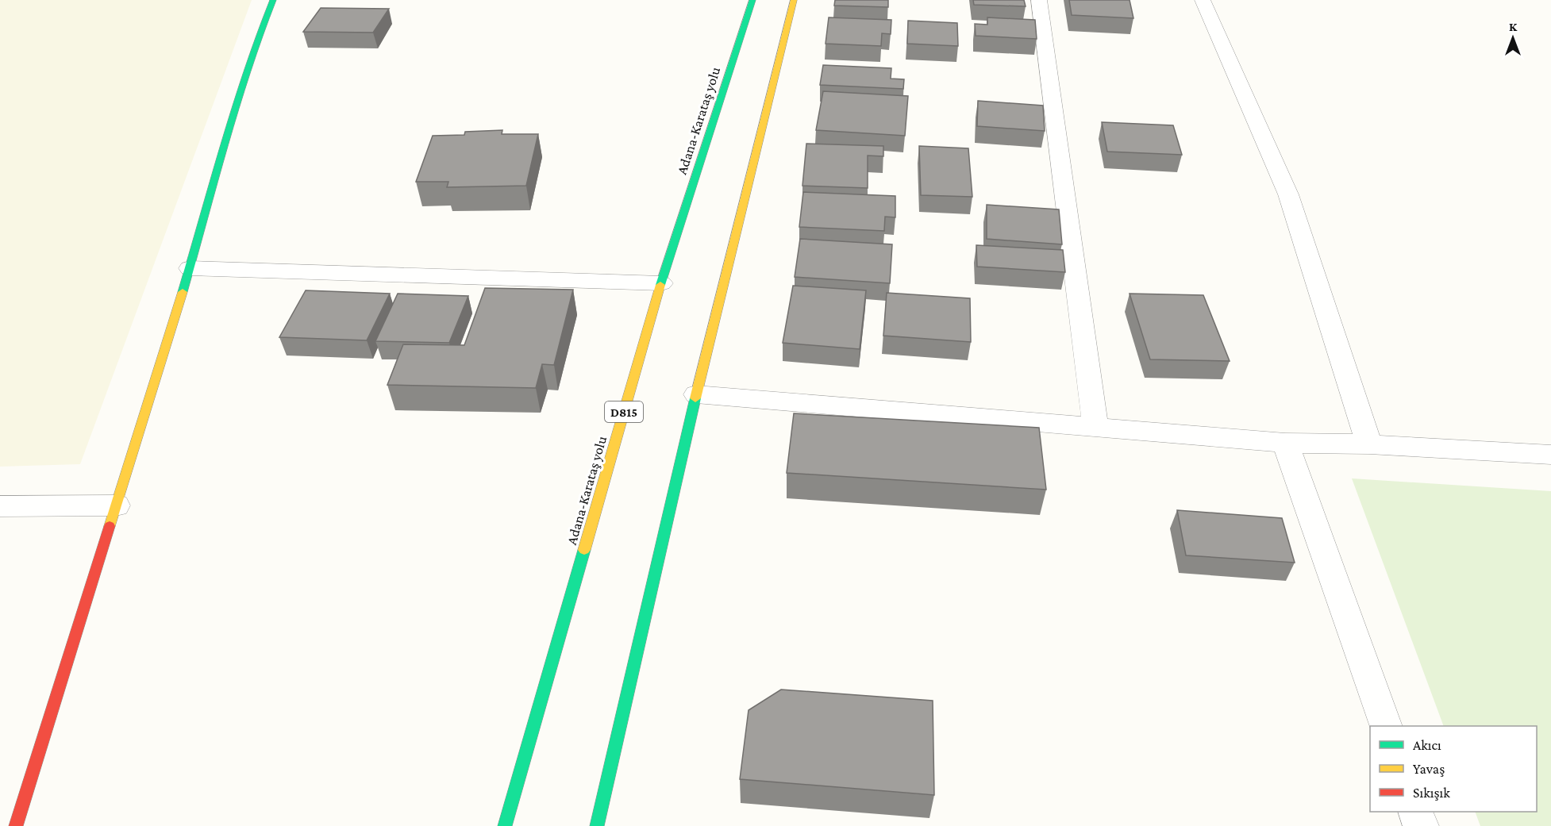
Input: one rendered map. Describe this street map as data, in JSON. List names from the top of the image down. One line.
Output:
{"streets":{"main road":["Adana-Karataş yolu","D815"]},"legend":["Akıcı","Yavaş","Sıkışık"],"north":"top"}
